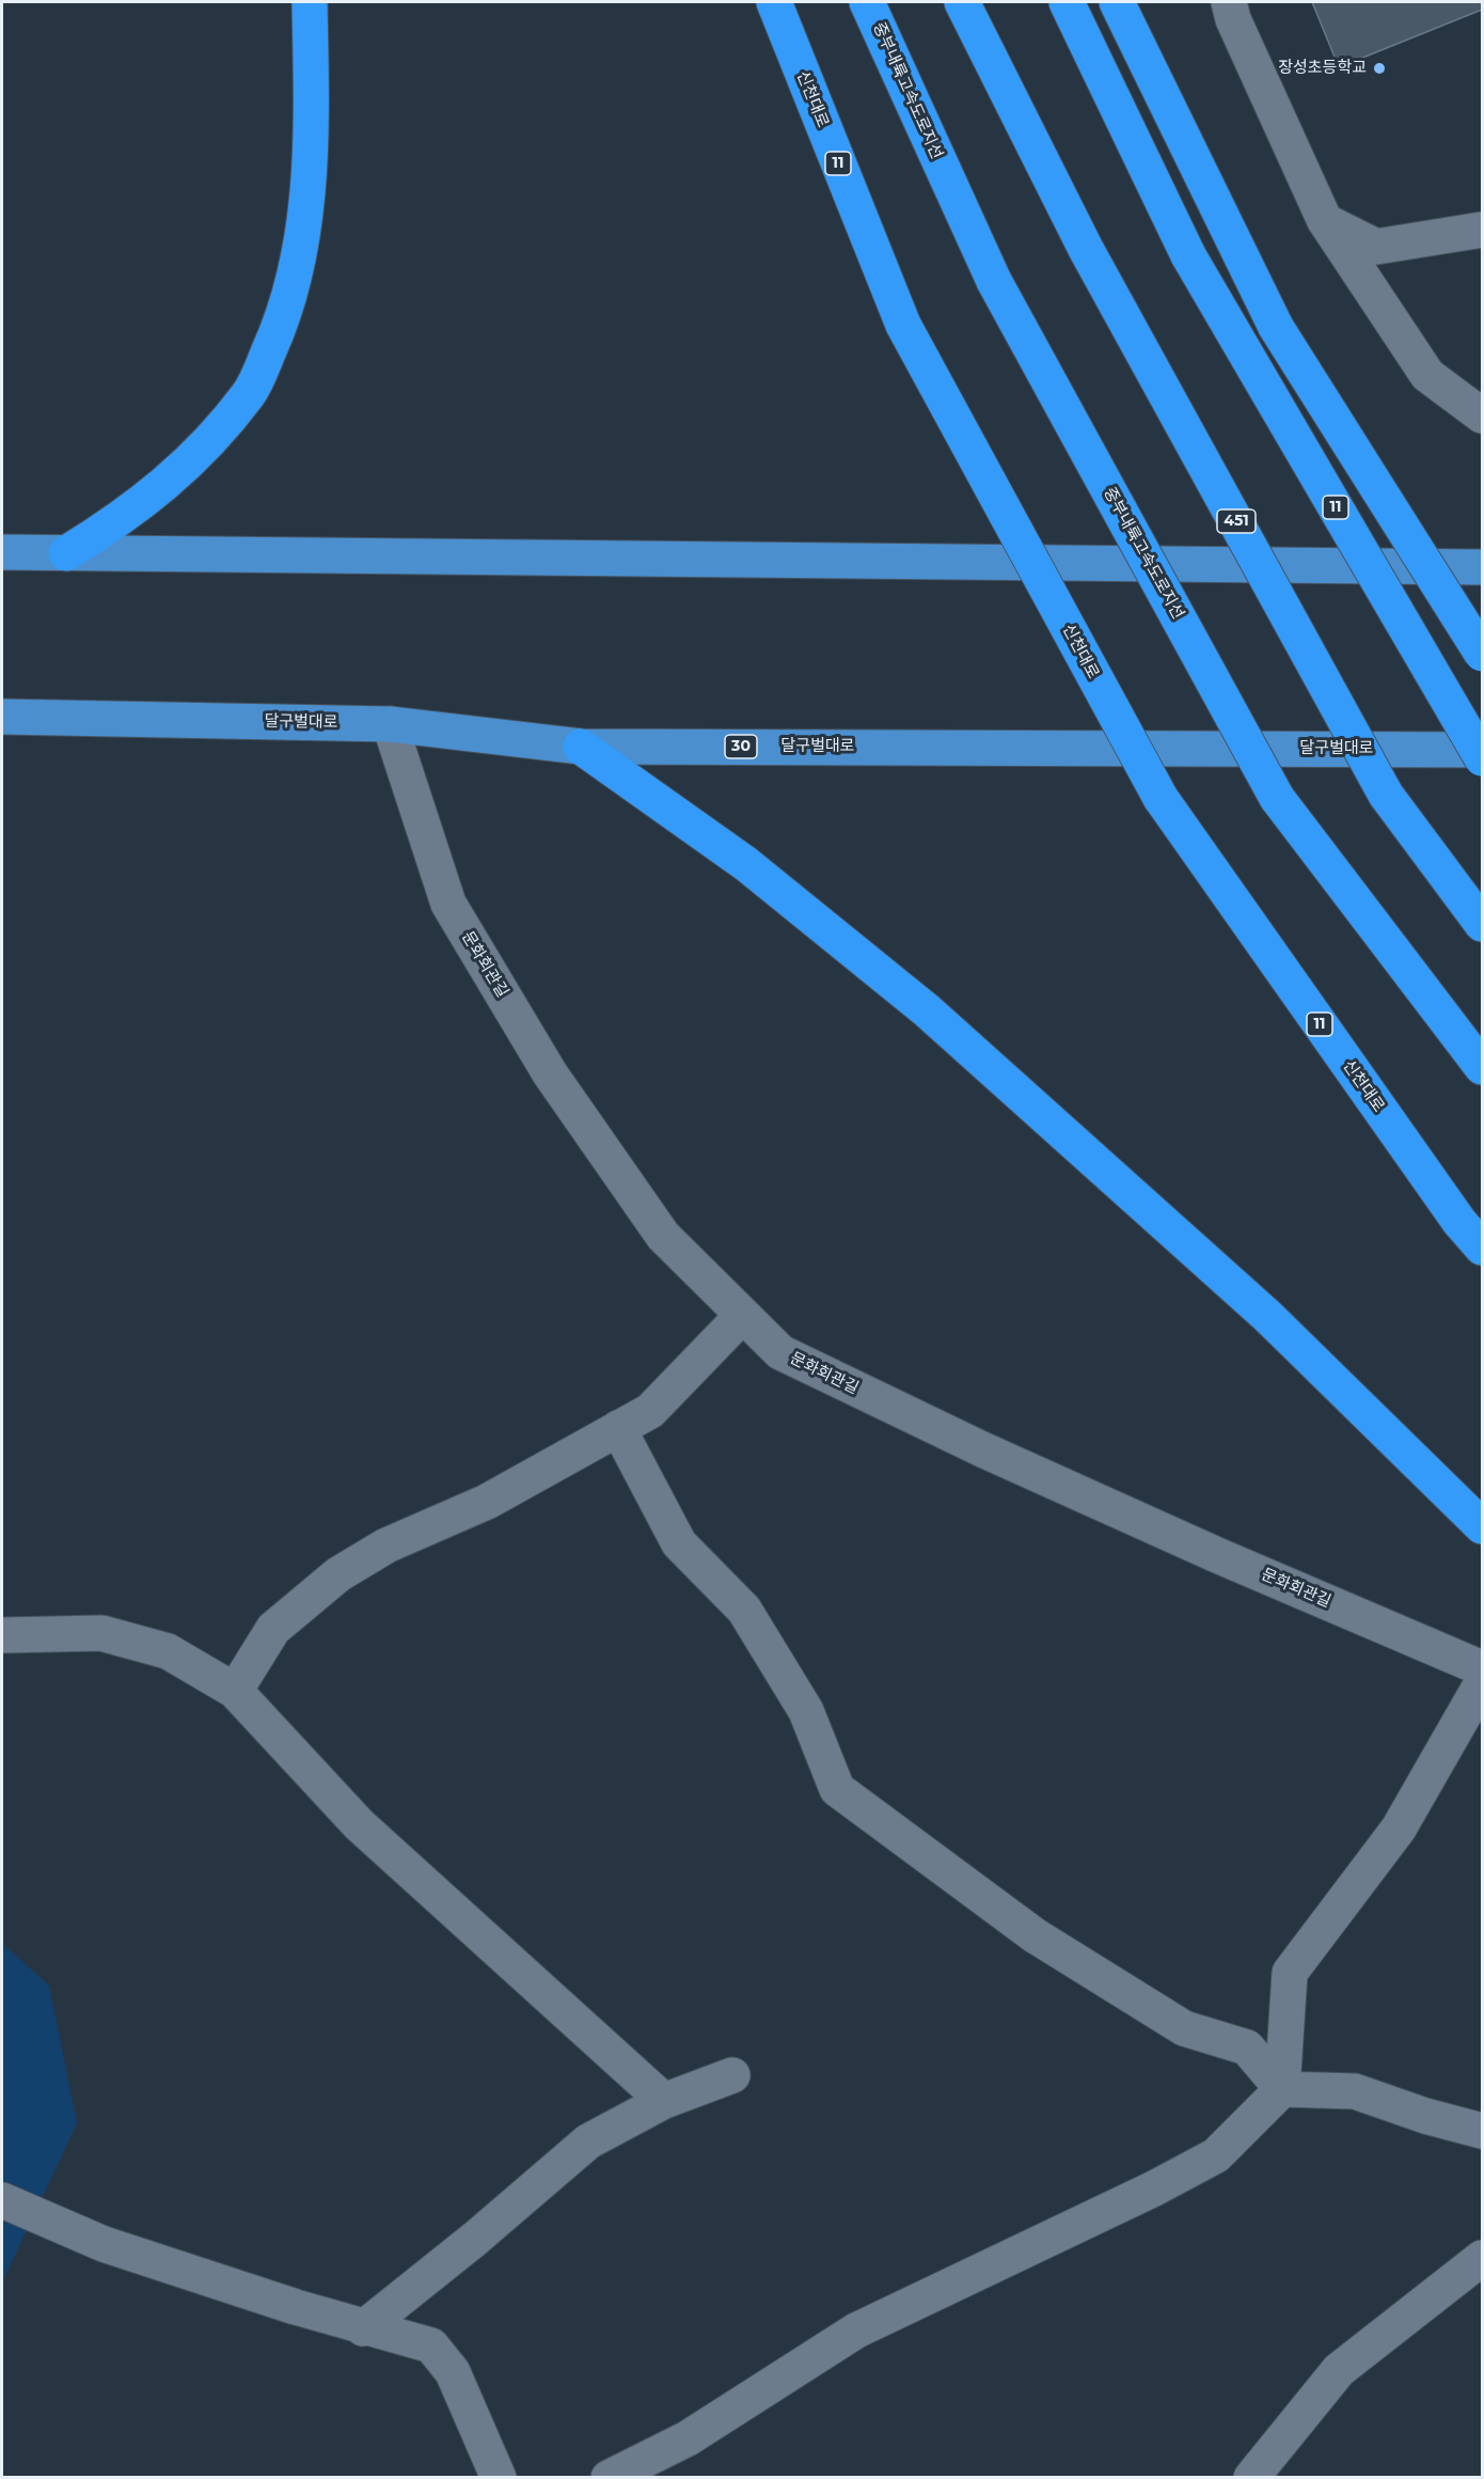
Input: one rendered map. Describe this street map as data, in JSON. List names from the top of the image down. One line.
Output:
{"streets":{"highway":["중부내륙고속도로지선","신천대로","11","451"],"main road":["달구벌대로","30"],"street":["문화회관길"]},"crossings":[["달구벌대로","문화회관길"]],"places":["장성초등학교"]}
